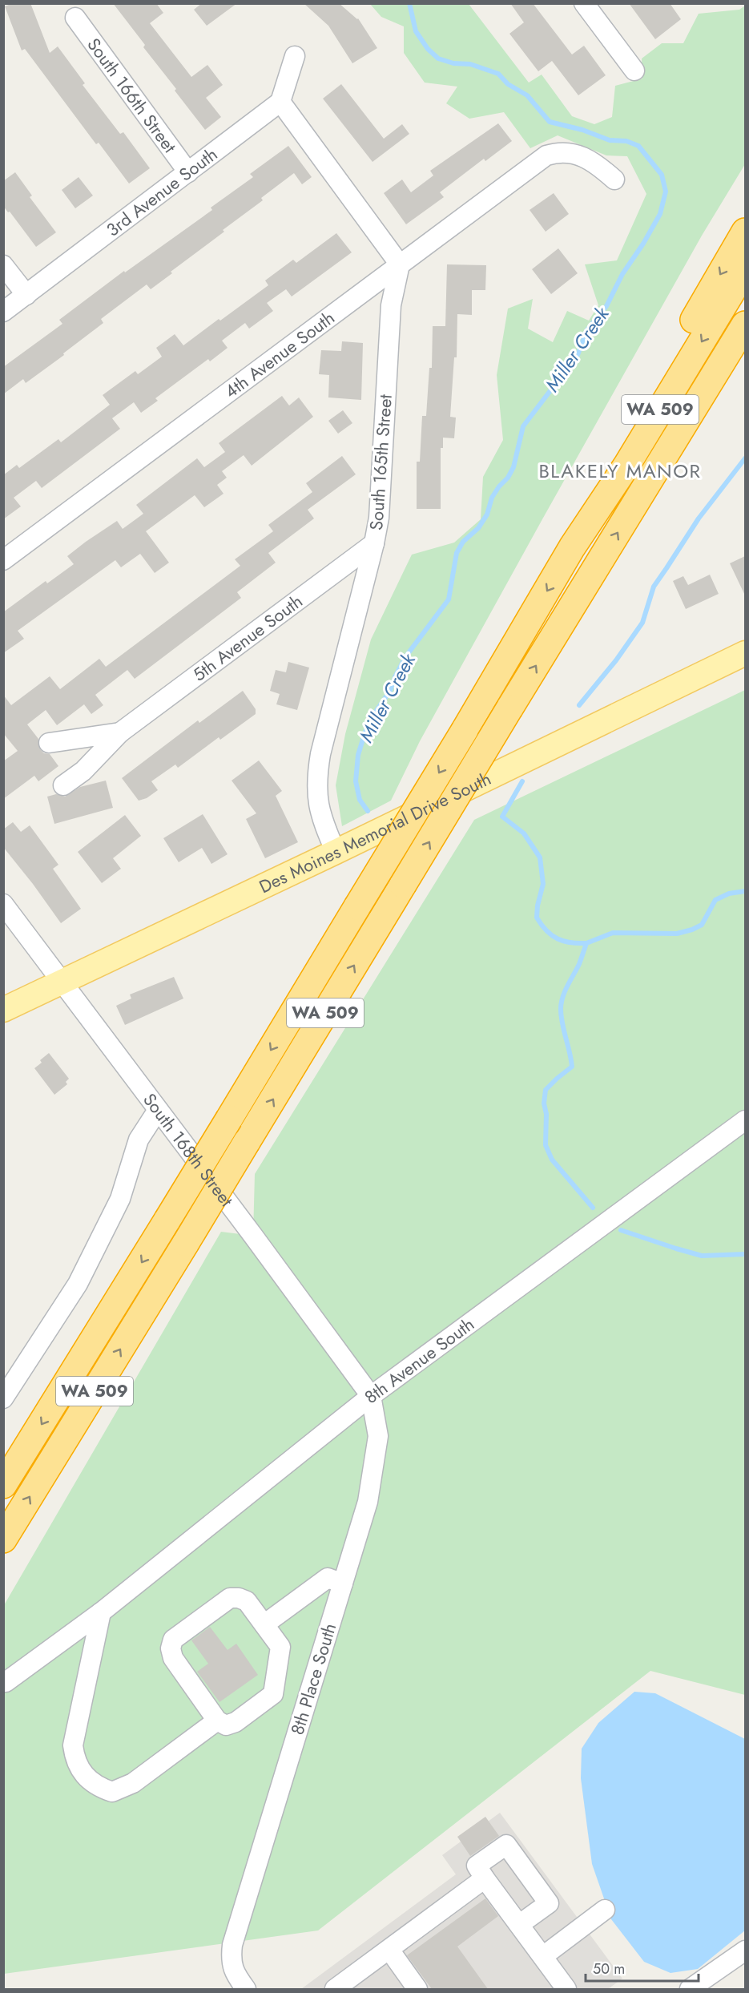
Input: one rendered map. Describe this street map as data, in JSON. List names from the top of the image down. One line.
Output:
{"streets":{"highway":["WA 509"],"main road":["Des Moines Memorial Drive South"],"street":["South 166th Street","3rd Avenue South","4th Avenue South","South 165th Street","5th Avenue South","South 168th Street","8th Avenue South","8th Place South"]},"crossings":[["South 166th Street","3rd Avenue South"],["4th Avenue South","South 165th Street"],["South 165th Street","5th Avenue South"],["South 165th Street","Des Moines Memorial Drive South"],["Des Moines Memorial Drive South","South 168th Street"],["South 168th Street","8th Avenue South"],["South 168th Street","8th Place South"],["8th Avenue South","8th Place South"]],"districts":["BLAKELY MANOR"],"water":["Miller Creek"],"scale_bar":"50 m"}
